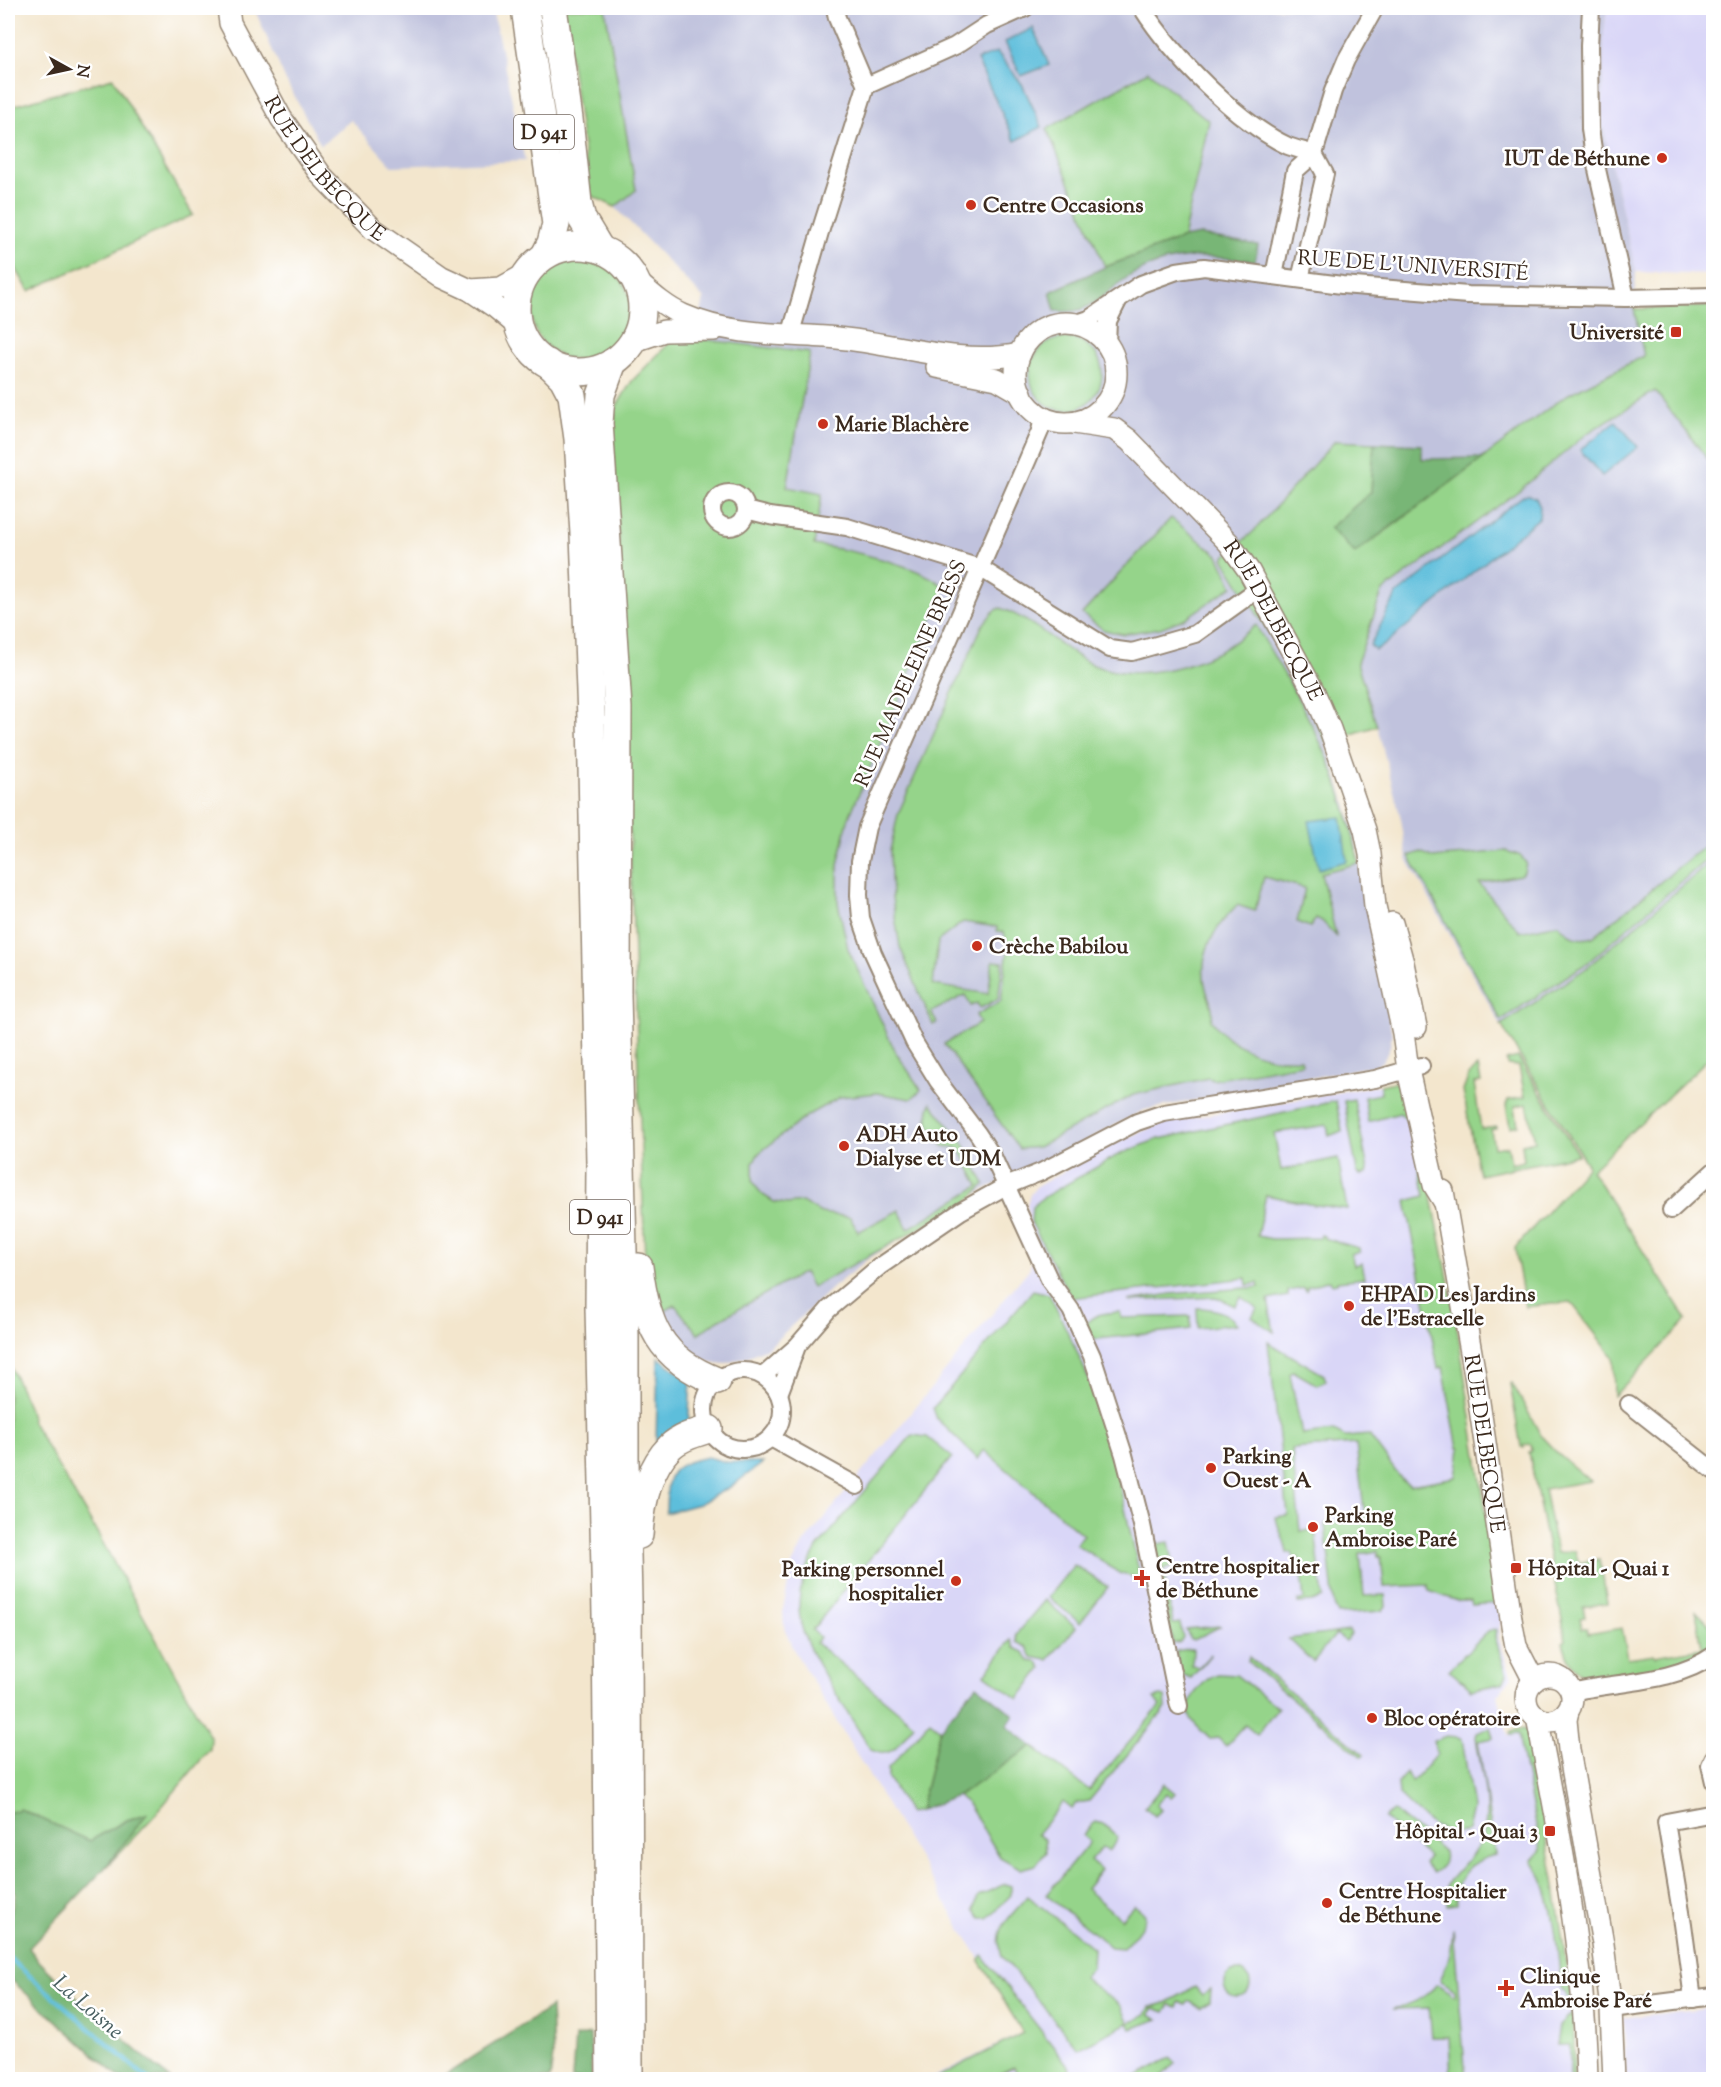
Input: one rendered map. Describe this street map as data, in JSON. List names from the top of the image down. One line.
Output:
{"streets":{"highway":["D 941"],"street":["RUE DELBECQUE","RUE DE L'UNIVERSITÉ","RUE MADELEINE BRESS"]},"crossings":[["D 941","RUE DELBECQUE"],["RUE DE L'UNIVERSITÉ","RUE MADELEINE BRESS"]],"water":["La Loisne"],"places":{"other":["IUT de Béthune","Centre Occasions","Marie Blachère","Crèche Babilou","ADH Auto Dialyse et UDM","EHPAD Les Jardins de l'Estracelle","Parking Ouest - A","Parking Ambroise Paré","Parking personnel hospitalier","Bloc opératoire","Centre Hospitalier de Béthune"],"transit":["Université","Hôpital - Quai 1","Hôpital - Quai 3"],"health":["Centre hospitalier de Béthune","Clinique Ambroise Paré"]},"north":"right"}
